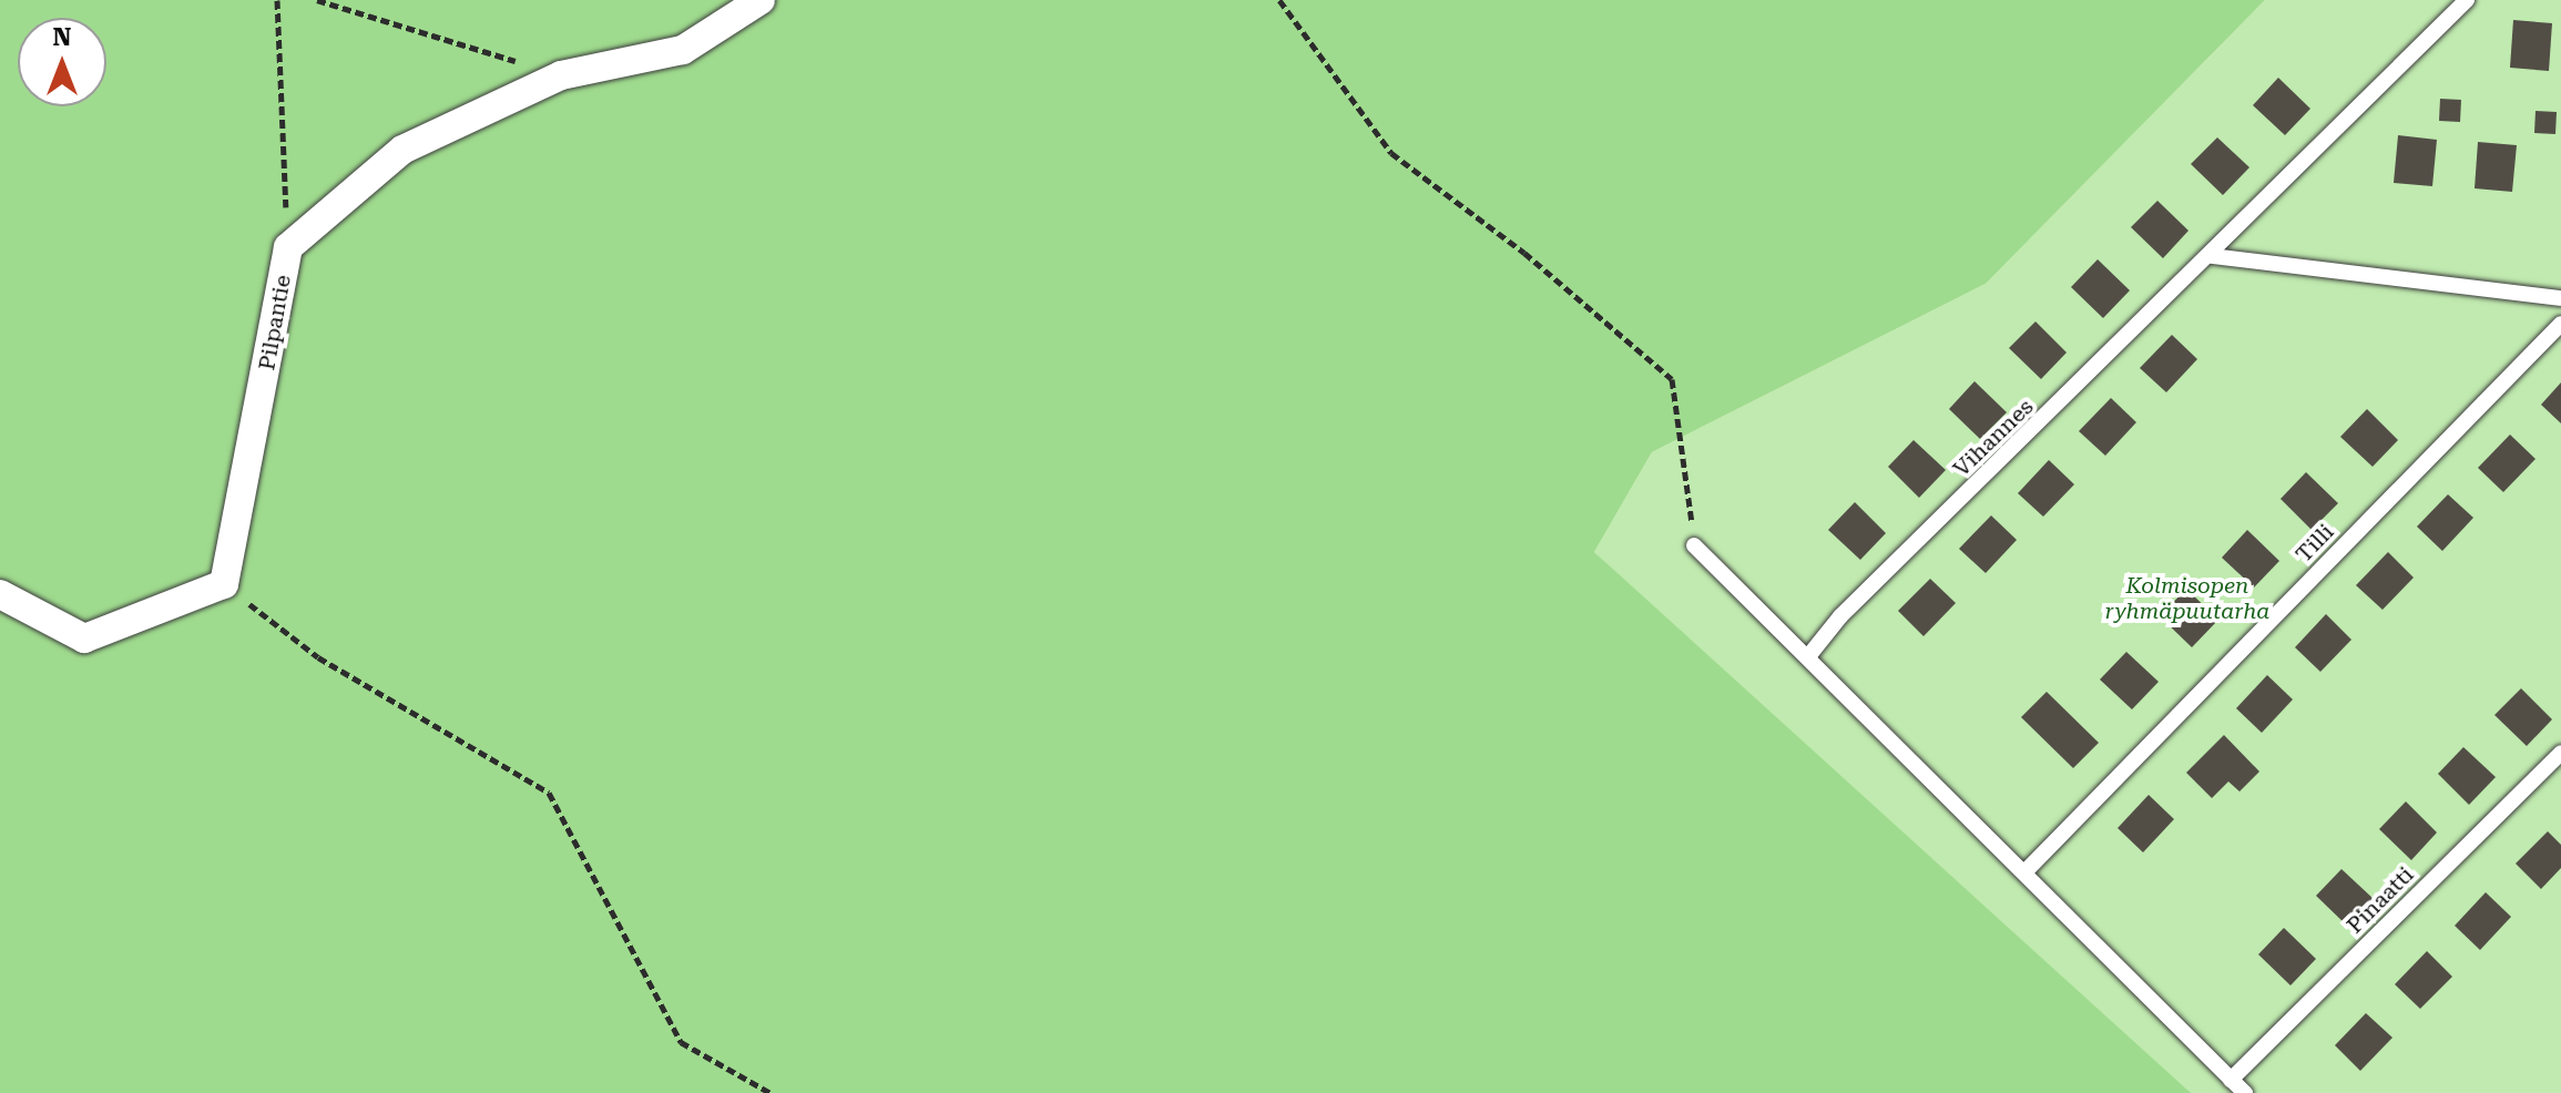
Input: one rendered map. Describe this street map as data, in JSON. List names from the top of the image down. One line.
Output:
{"streets":{"street":["Pilpantie"],"lane":["Vihannes","Tilli","Pinaatti"]},"parks":["Kolmisopen ryhmäpuutarha"],"north":"top"}
